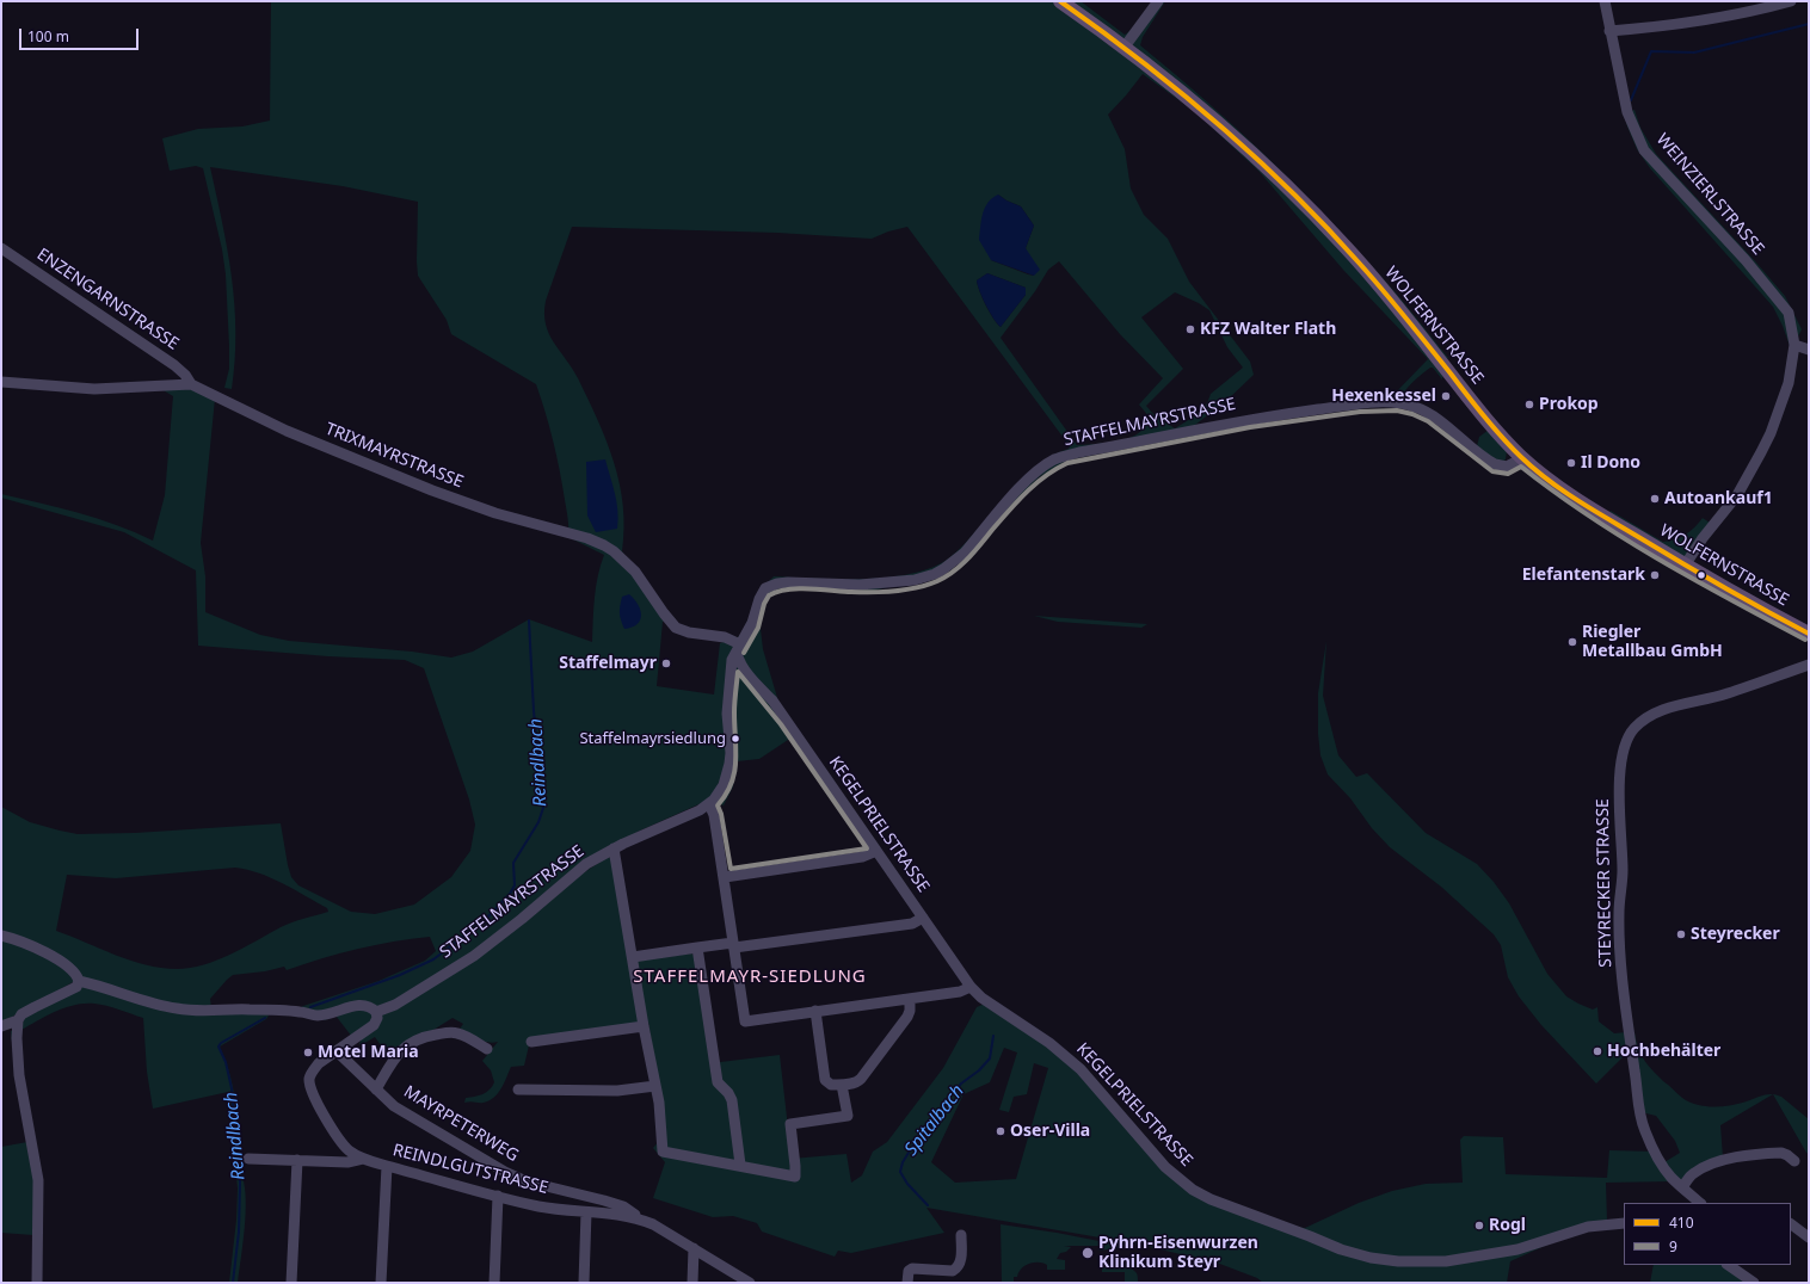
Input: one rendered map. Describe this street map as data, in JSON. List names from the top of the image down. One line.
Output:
{"streets":{"main road":["WOLFERNSTRASSE"],"street":["WEINZIERLSTRASSE","ENZENGARNSTRASSE","STAFFELMAYRSTRASSE","TRIXMAYRSTRASSE","KEGELPRIELSTRASSE","STEYRECKER STRASSE","MAYRPETERWEG","REINDLGUTSTRASSE"]},"crossings":[["WEINZIERLSTRASSE","WOLFERNSTRASSE"],["ENZENGARNSTRASSE","TRIXMAYRSTRASSE"],["WOLFERNSTRASSE","STAFFELMAYRSTRASSE"],["STAFFELMAYRSTRASSE","TRIXMAYRSTRASSE"],["STAFFELMAYRSTRASSE","KEGELPRIELSTRASSE"],["STAFFELMAYRSTRASSE","REINDLGUTSTRASSE"],["TRIXMAYRSTRASSE","KEGELPRIELSTRASSE"],["MAYRPETERWEG","REINDLGUTSTRASSE"]],"districts":["STAFFELMAYR-SIEDLUNG"],"water":["Reindlbach","Spitalbach"],"places":["KFZ Walter Flath","Hexenkessel","Prokop","Il Dono","Autoankauf1","Elefantenstark","Riegler Metallbau GmbH","Staffelmayr","Staffelmayrsiedlung","Steyrecker","Hochbehälter","Motel Maria","Oser-Villa","Rogl","Pyhrn-Eisenwurzen Klinikum Steyr"],"lines":["transit line 410","transit line 9"],"legend":["410","9"],"scale_bar":"100 m"}
